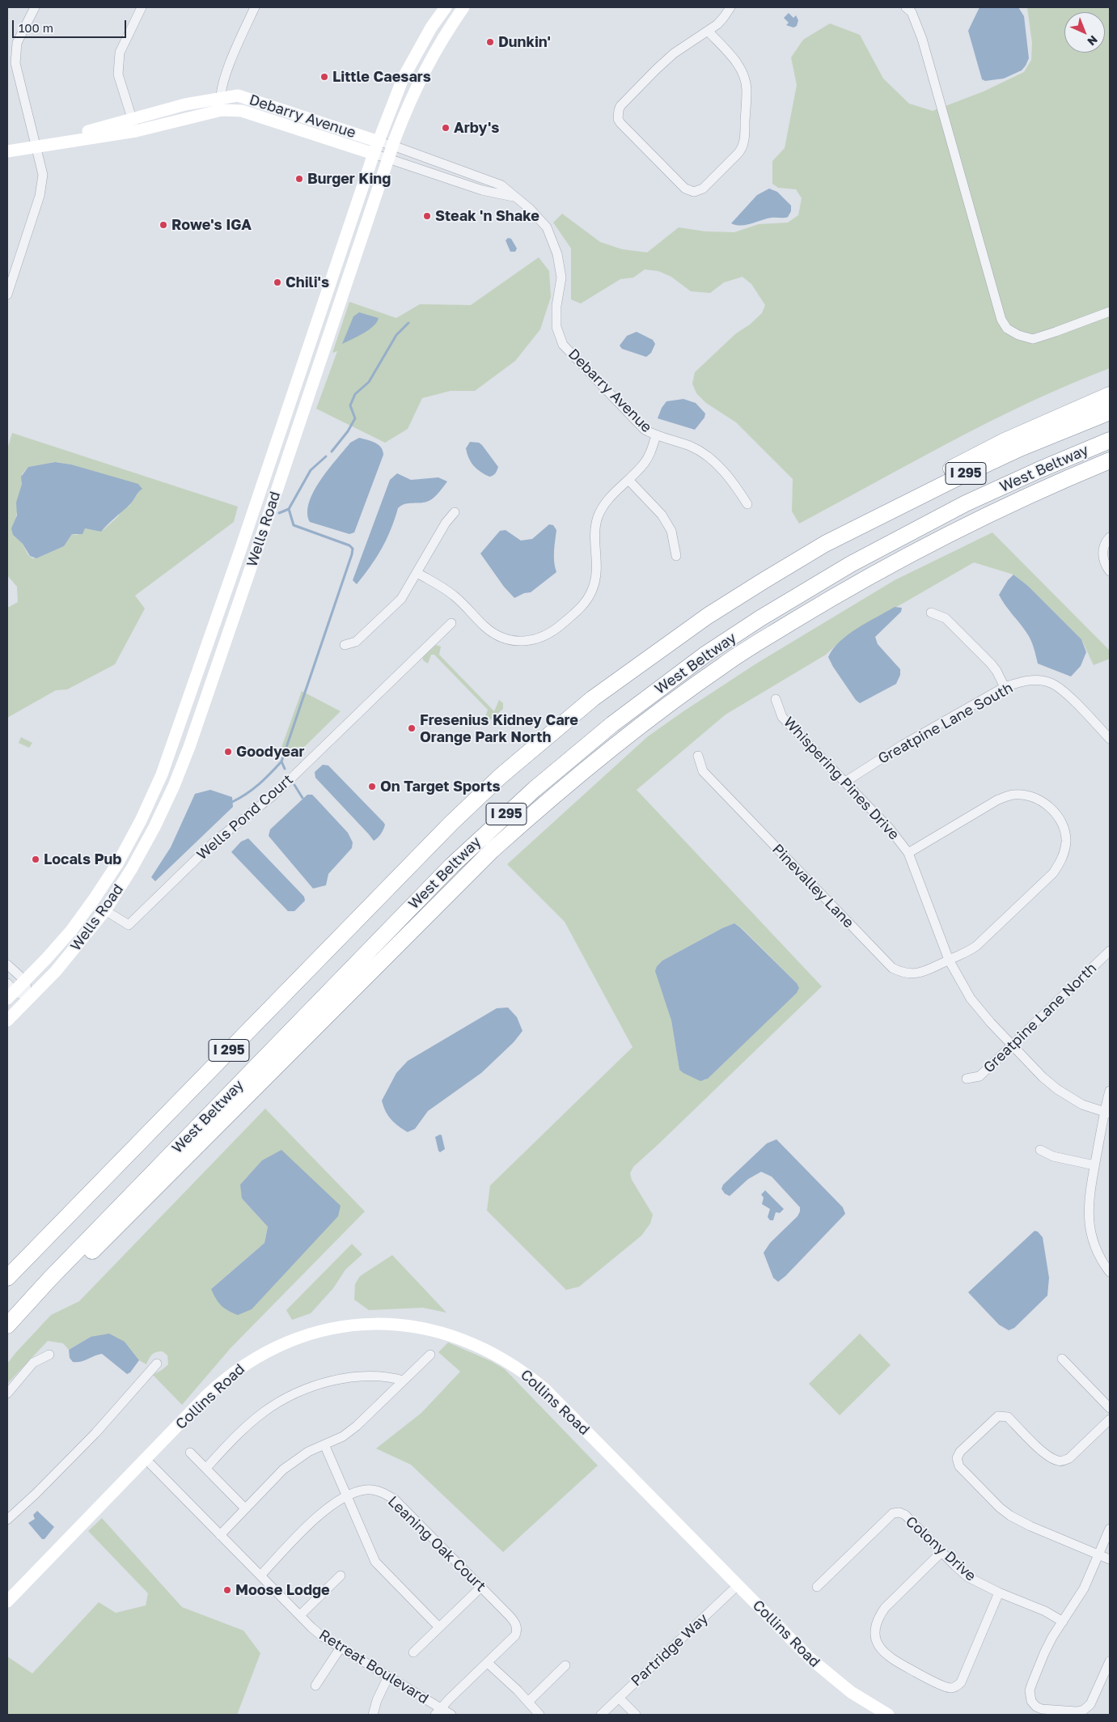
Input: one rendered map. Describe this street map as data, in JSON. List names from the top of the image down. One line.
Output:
{"streets":{"highway":["West Beltway","I 295"],"main road":["Debarry Avenue","Wells Road","Collins Road"],"street":["Greatpine Lane South","Whispering Pines Drive","Wells Pond Court","Pinevalley Lane","Greatpine Lane North","Leaning Oak Court","Colony Drive","Partridge Way","Retreat Boulevard"]},"crossings":[["Debarry Avenue","Wells Road"],["Wells Road","Wells Pond Court"],["Greatpine Lane South","Whispering Pines Drive"],["Whispering Pines Drive","Pinevalley Lane"],["Whispering Pines Drive","Greatpine Lane North"],["Collins Road","Partridge Way"],["Collins Road","Retreat Boulevard"],["Leaning Oak Court","Retreat Boulevard"]],"places":["Dunkin'","Little Caesars","Arby's","Burger King","Steak 'n Shake","Rowe's IGA","Chili's","Fresenius Kidney Care Orange Park North","Goodyear","On Target Sports","Locals Pub","Moose Lodge"],"scale_bar":"100 m","north":"bottom right"}
